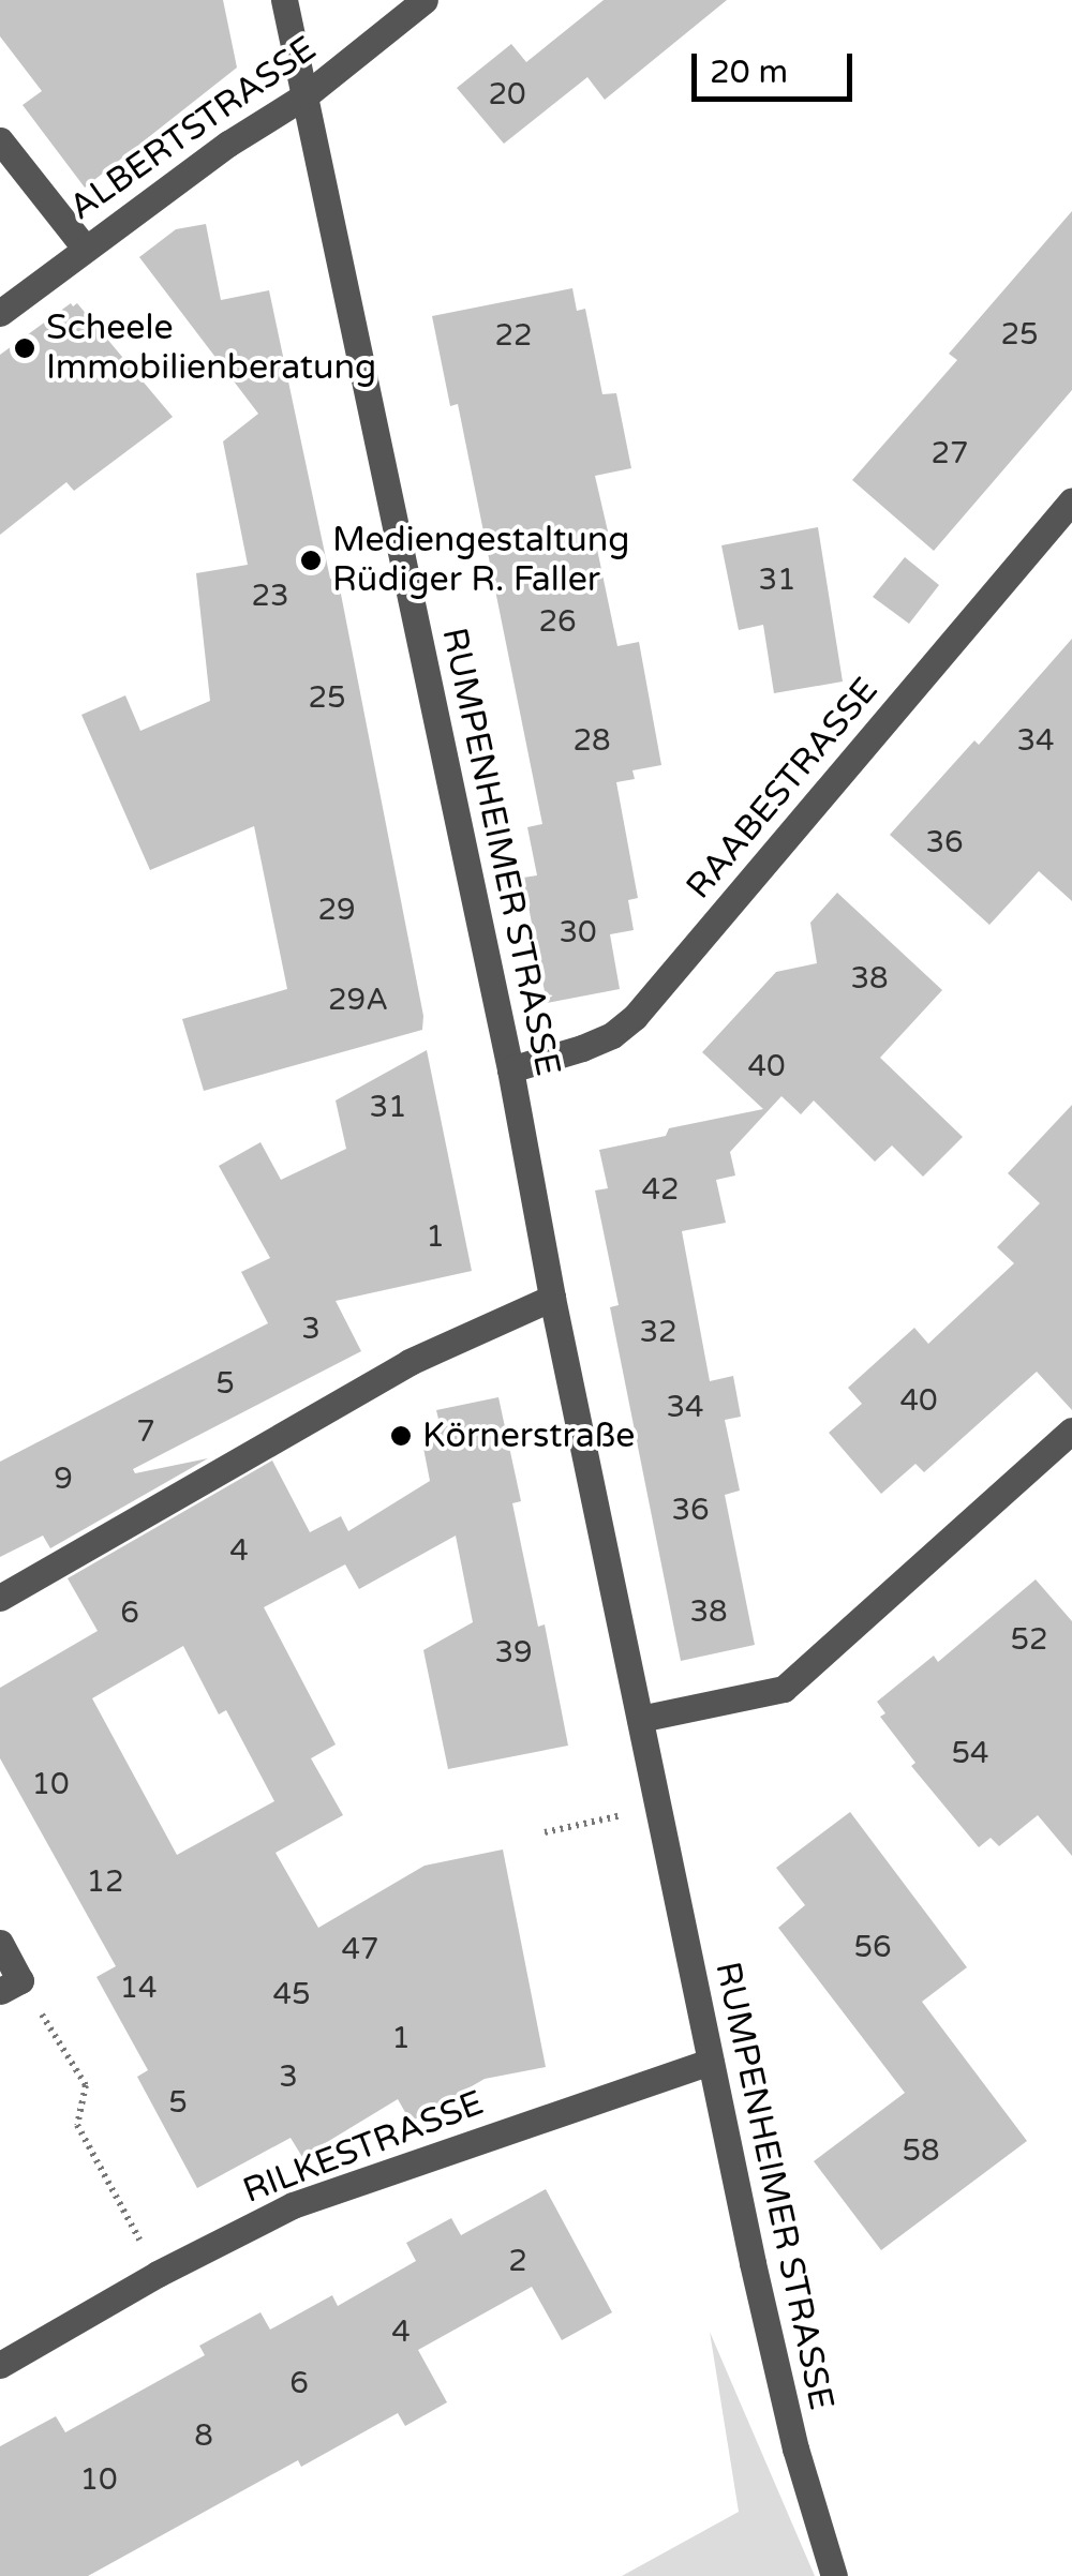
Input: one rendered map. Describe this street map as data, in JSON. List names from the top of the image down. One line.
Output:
{"streets":{"street":["ALBERTSTRASSE","RAABESTRASSE","RUMPENHEIMER STRASSE","RILKESTRASSE"]},"crossings":[["ALBERTSTRASSE","RUMPENHEIMER STRASSE"],["RAABESTRASSE","RUMPENHEIMER STRASSE"],["RUMPENHEIMER STRASSE","RILKESTRASSE"]],"places":["Scheele Immobilienberatung","Mediengestaltung Rüdiger R. Faller","Körnerstraße"],"house_numbers":["20","25","22","27","31","23","26","25","28","34","36","29","30","38","29A","40","31","42","1","3","32","5","40","34","7","9","36","4","38","6","52","39","54","10","12","56","47","14","45","1","3","5","58","2","4","6","8","10"],"scale_bar":"20 m"}
